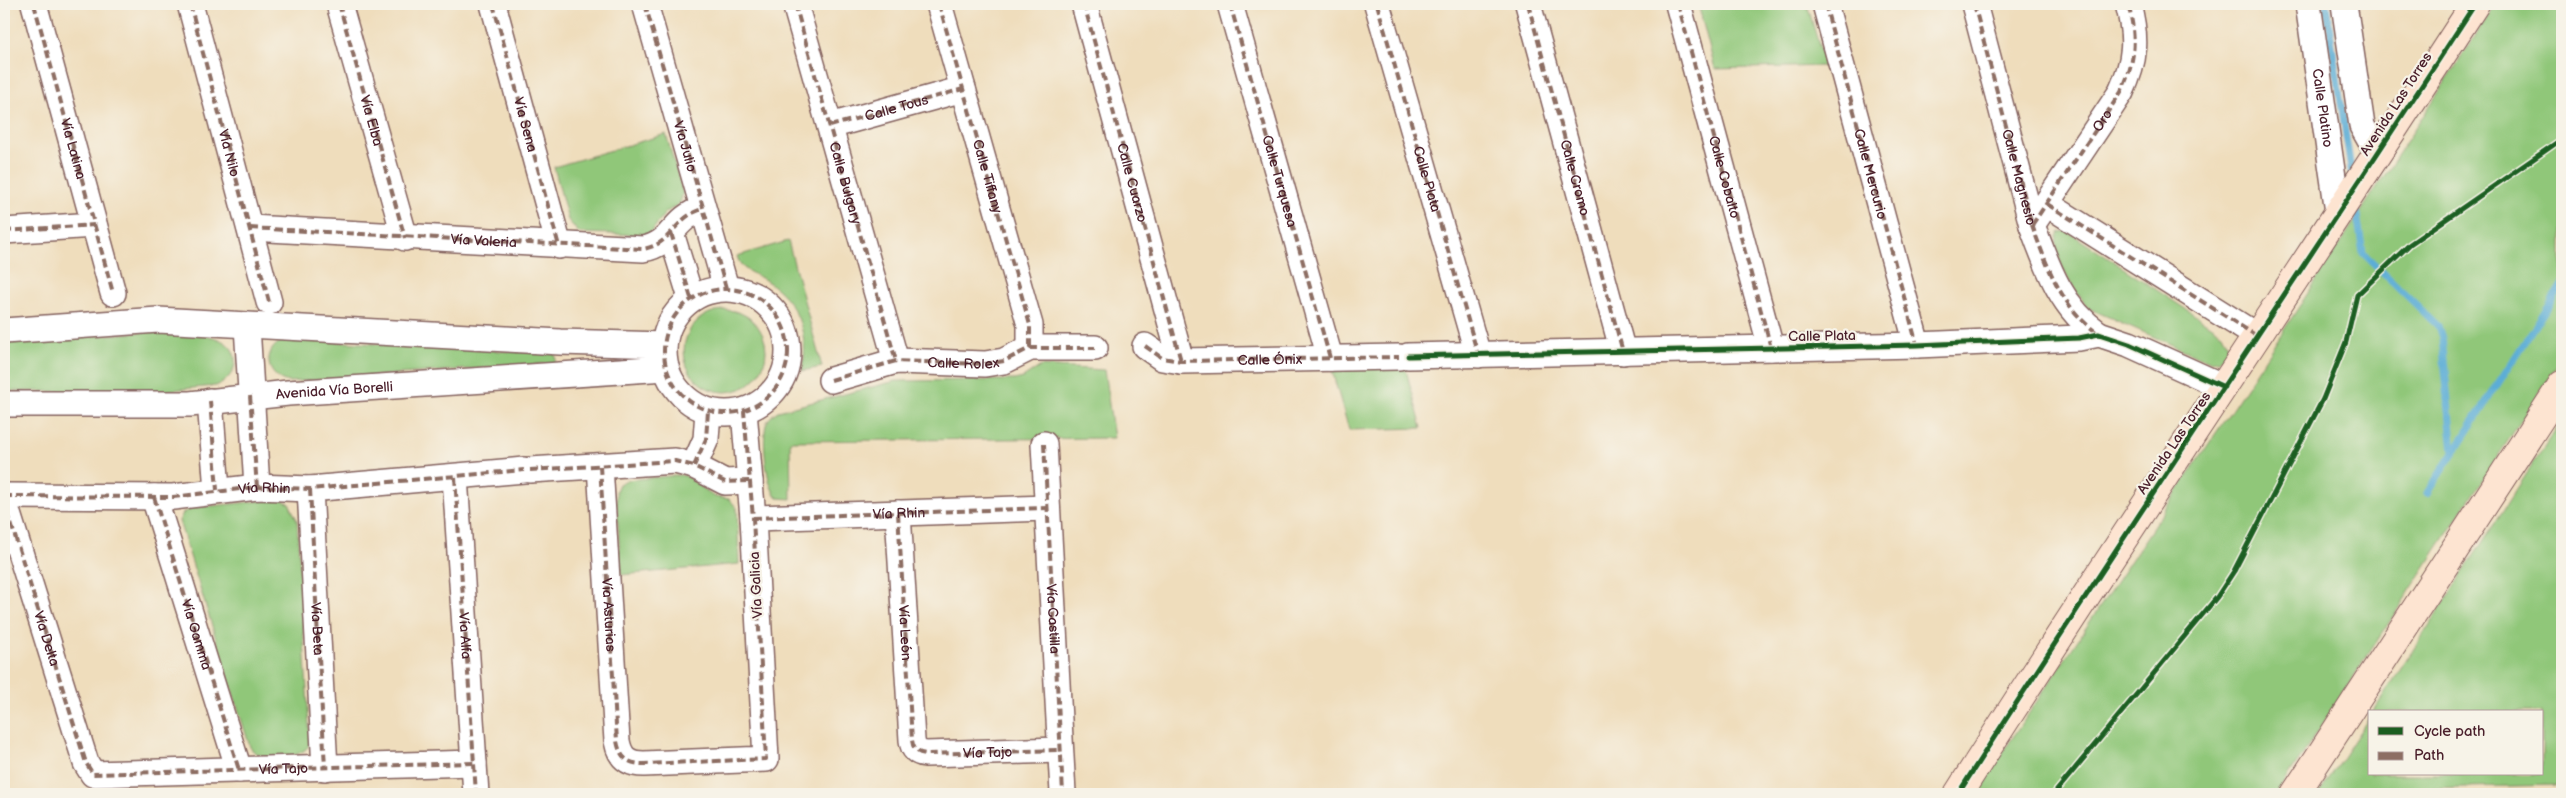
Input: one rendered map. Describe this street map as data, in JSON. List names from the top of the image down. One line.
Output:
{"streets":{"street":["Avenida Las Torres","Calle Tous","Calle Platino","Vía Elba","Oro","Vía Sena","Vía Julio","Vía Latina","Vía Nilo","Calle Mercurio","Calle Tiffany","Calle Cobalto","Calle Magnesio","Calle Cromo","Calle Plata","Calle Turquesa","Calle Bulgary","Calle Cuarzo","Vía Valeria","Calle Ónix","Calle Rolex","Avenida Vía Borelli","Vía Rhin","Vía Galicia","Vía Asturias","Vía Castilla","Vía Beta","Vía León","Vía Gamma","Vía Alfa","Vía Delta","Vía Tajo"]},"crossings":[["Avenida Las Torres","Calle Platino"],["Avenida Las Torres","Calle Plata"],["Calle Tous","Calle Tiffany"],["Calle Tous","Calle Bulgary"],["Vía Elba","Vía Valeria"],["Oro","Calle Magnesio"],["Vía Sena","Vía Valeria"],["Vía Julio","Vía Valeria"],["Vía Julio","Avenida Vía Borelli"],["Vía Julio","Vía Galicia"],["Vía Nilo","Vía Valeria"],["Calle Mercurio","Calle Plata"],["Calle Tiffany","Calle Rolex"],["Calle Cobalto","Calle Plata"],["Calle Magnesio","Calle Plata"],["Calle Cromo","Calle Plata"],["Calle Plata","Calle Ónix"],["Calle Turquesa","Calle Ónix"],["Calle Bulgary","Calle Rolex"],["Calle Cuarzo","Calle Ónix"],["Avenida Vía Borelli","Vía Galicia"],["Vía Rhin","Vía Galicia"],["Vía Rhin","Vía Asturias"],["Vía Rhin","Vía Castilla"],["Vía Rhin","Vía Beta"],["Vía Rhin","Vía León"],["Vía Rhin","Vía Gamma"],["Vía Rhin","Vía Alfa"],["Vía Galicia","Vía Asturias"],["Vía Castilla","Vía Tajo"],["Vía Beta","Vía Tajo"],["Vía León","Vía Tajo"],["Vía Gamma","Vía Tajo"],["Vía Alfa","Vía Tajo"],["Vía Delta","Vía Tajo"]],"legend":["Cycle path","Path"]}
